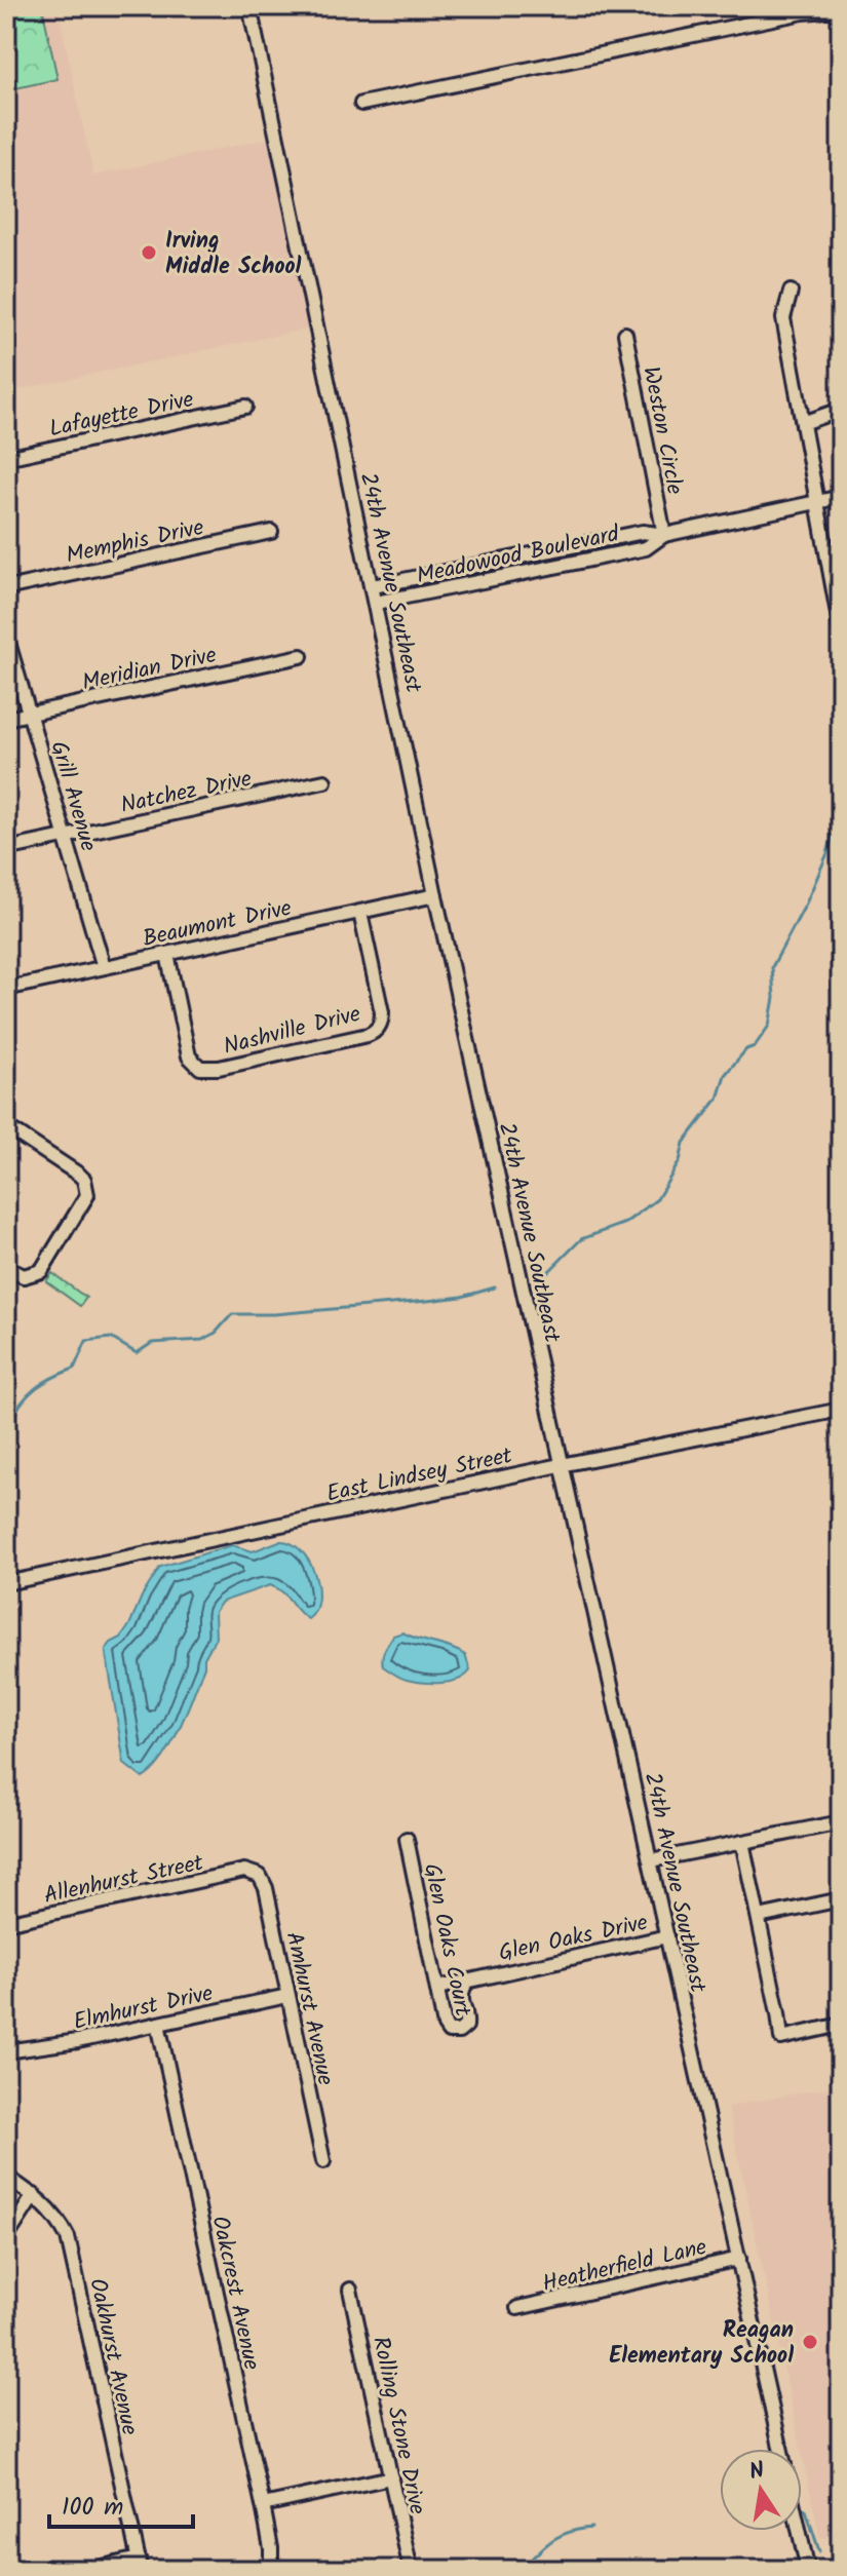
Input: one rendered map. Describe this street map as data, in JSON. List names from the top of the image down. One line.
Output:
{"streets":{"street":["Lafayette Drive","Weston Circle","Memphis Drive","Meadowood Boulevard","24th Avenue Southeast","Meridian Drive","Natchez Drive","Grill Avenue","Beaumont Drive","Nashville Drive","East Lindsey Street","Allenhurst Street","Glen Oaks Drive","Glen Oaks Court","Elmhurst Drive","Amhurst Avenue","Heatherfield Lane","Oakcrest Avenue","Oakhurst Avenue","Rolling Stone Drive"]},"crossings":[["Weston Circle","Meadowood Boulevard"],["Meadowood Boulevard","24th Avenue Southeast"],["24th Avenue Southeast","Beaumont Drive"],["24th Avenue Southeast","East Lindsey Street"],["24th Avenue Southeast","Glen Oaks Drive"],["24th Avenue Southeast","Heatherfield Lane"],["Meridian Drive","Grill Avenue"],["Natchez Drive","Grill Avenue"],["Grill Avenue","Beaumont Drive"],["Beaumont Drive","Nashville Drive"],["Allenhurst Street","Amhurst Avenue"],["Glen Oaks Drive","Glen Oaks Court"],["Elmhurst Drive","Amhurst Avenue"],["Elmhurst Drive","Oakcrest Avenue"]],"places":["Irving Middle School","Reagan Elementary School"],"scale_bar":"100 m","north":"top"}
